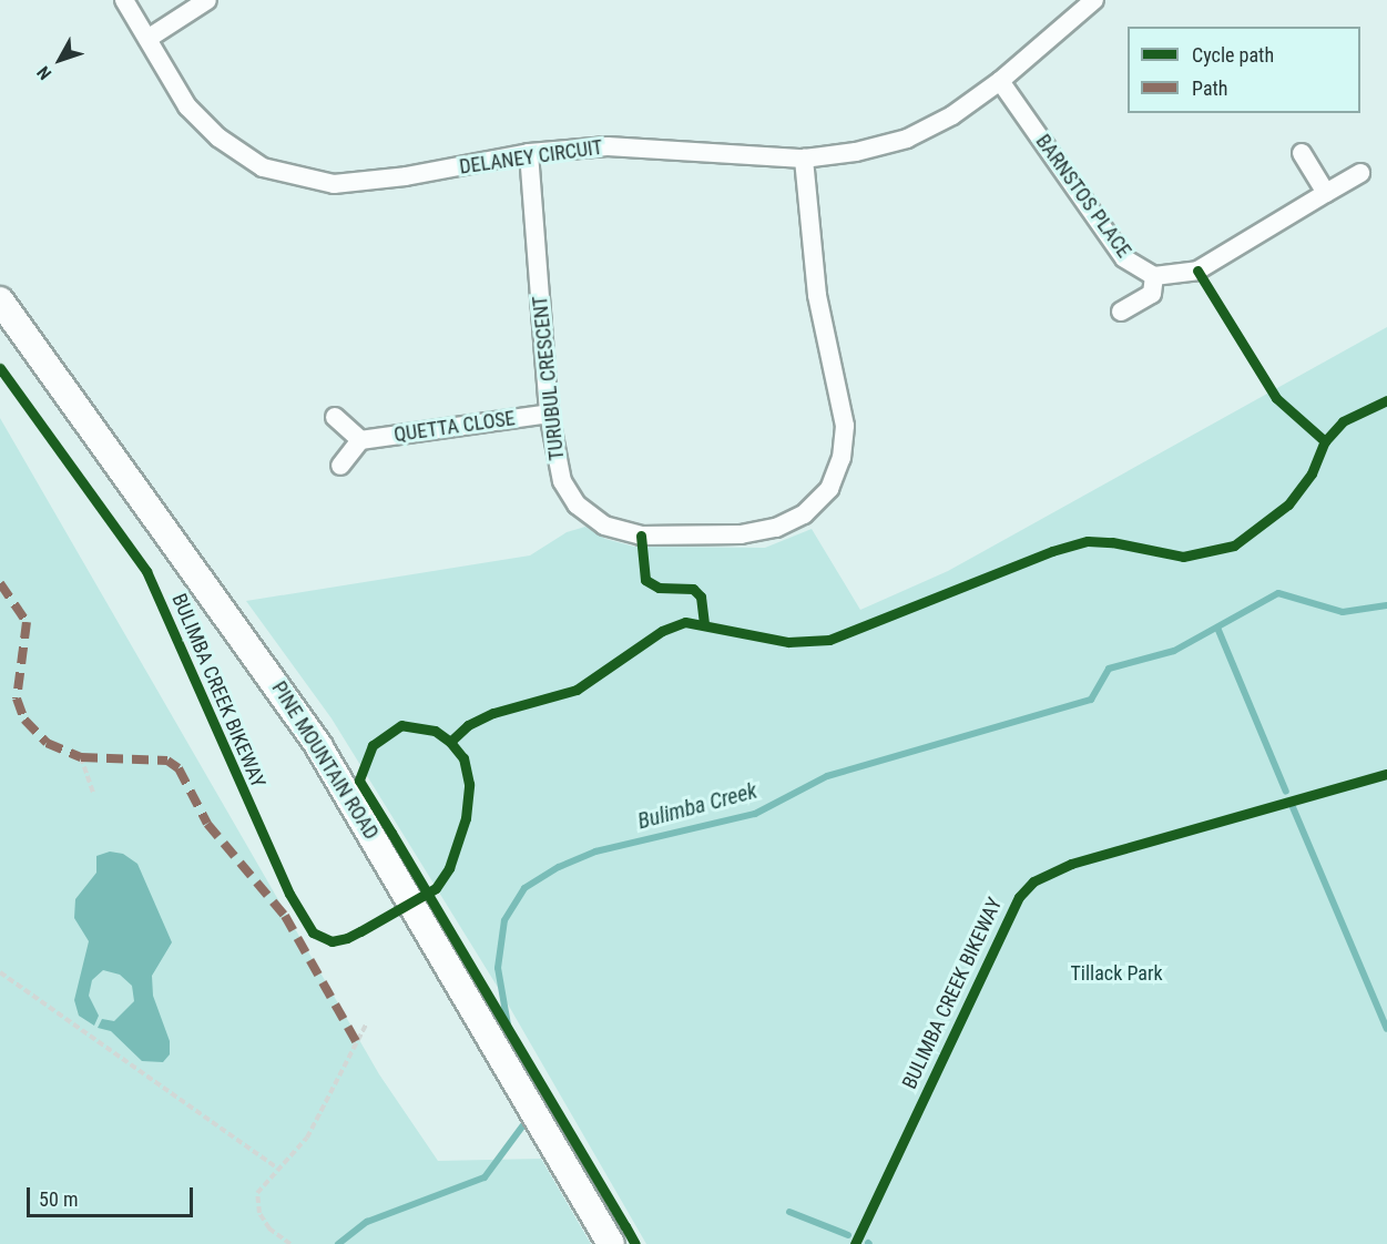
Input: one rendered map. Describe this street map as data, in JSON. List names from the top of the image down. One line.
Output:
{"streets":{"main road":["PINE MOUNTAIN ROAD"],"street":["DELANEY CIRCUIT","BARNSTOS PLACE","TURUBUL CRESCENT","QUETTA CLOSE"],"cycle path":["BULIMBA CREEK BIKEWAY"]},"crossings":[["DELANEY CIRCUIT","BARNSTOS PLACE"],["DELANEY CIRCUIT","TURUBUL CRESCENT"],["TURUBUL CRESCENT","QUETTA CLOSE"]],"water":["Bulimba Creek"],"parks":["Tillack Park"],"legend":["Cycle path","Path"],"scale_bar":"50 m","north":"bottom left"}
